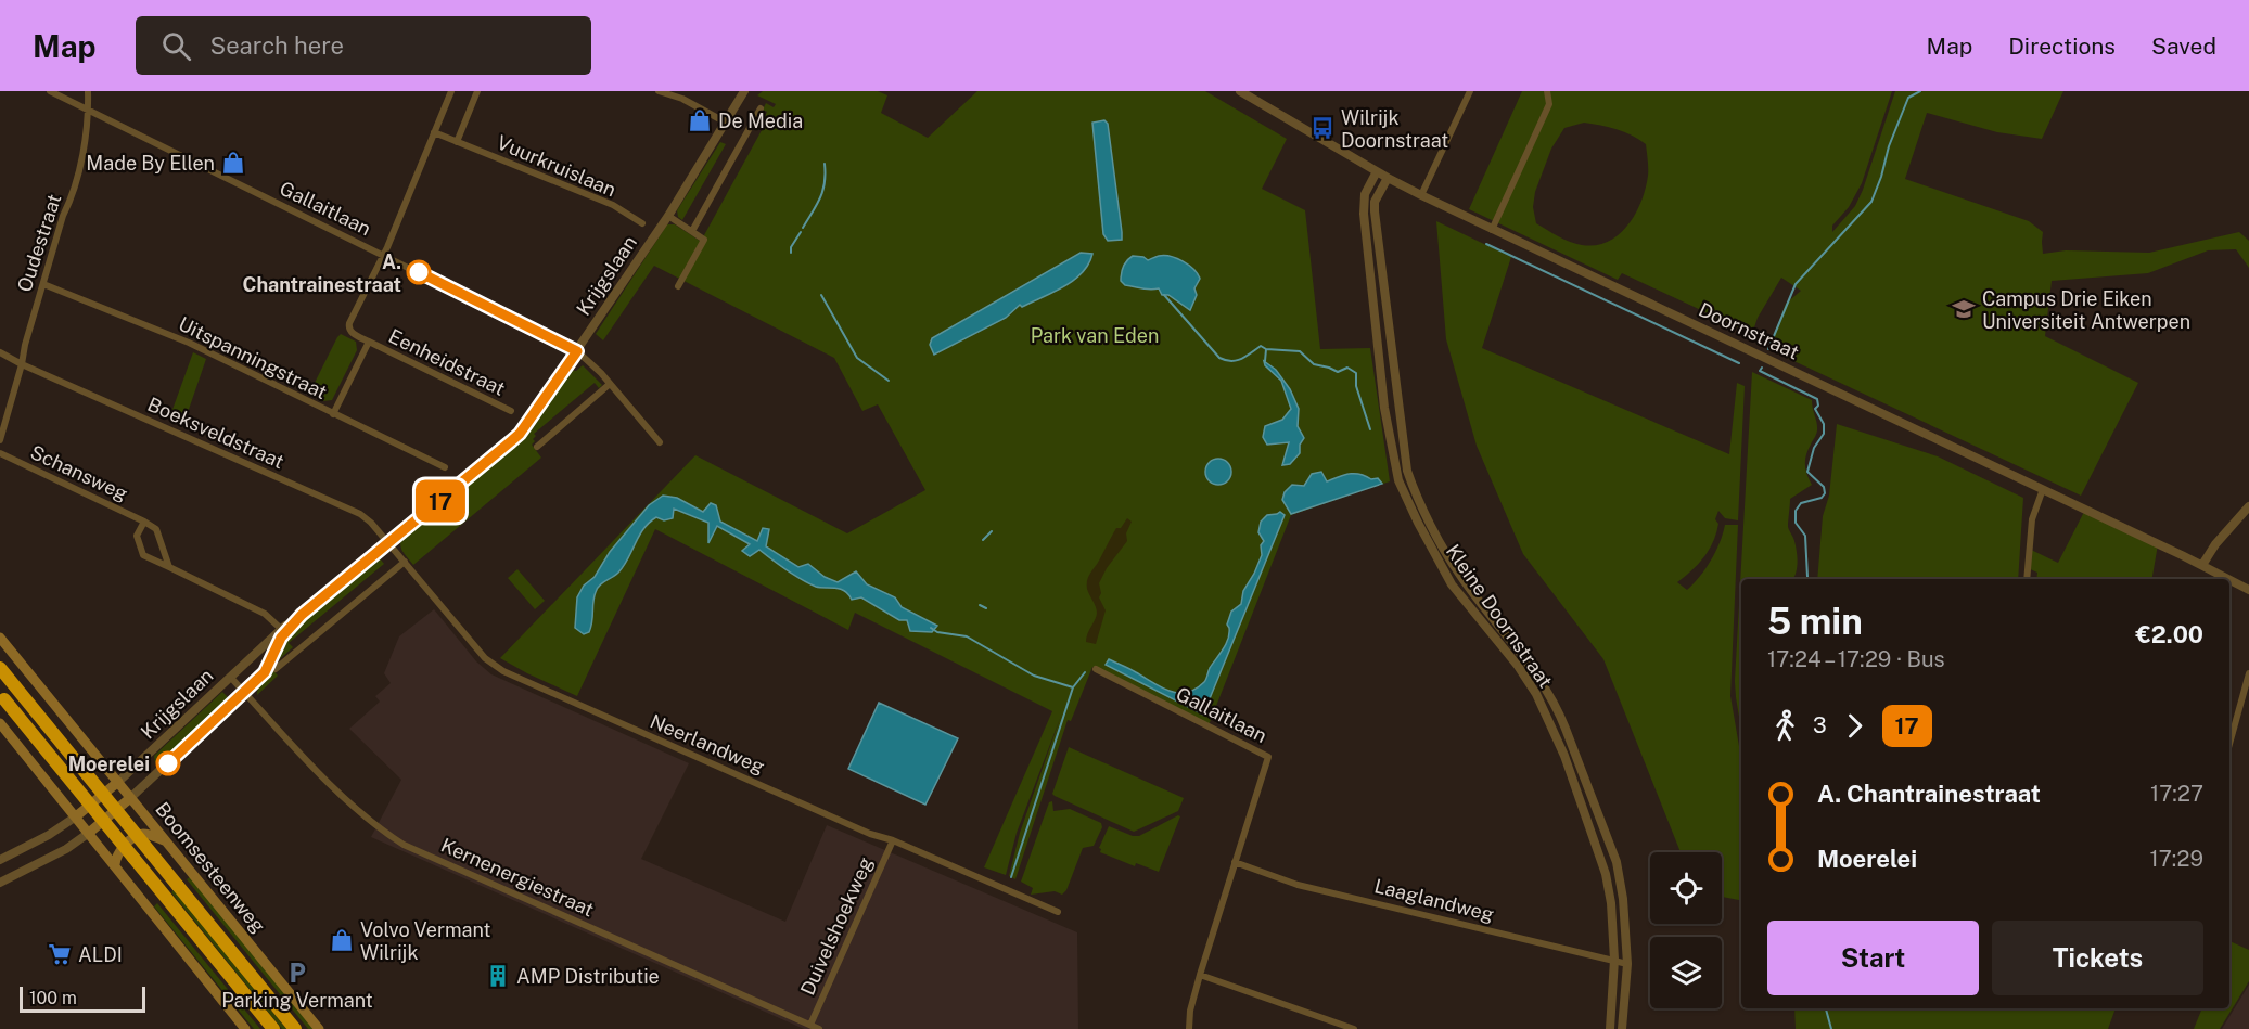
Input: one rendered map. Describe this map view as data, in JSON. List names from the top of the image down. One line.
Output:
{"streets":{"main road":["Krijgslaan","Boomsesteenweg"],"street":["Vuurkruislaan","Gallaitlaan","Oudestraat","Doornstraat","Uitspanningstraat","Eenheidstraat","Boeksveldstraat","Schansweg","Kleine Doornstraat","Neerlandweg","Kernenergiestraat","Laaglandweg","Duivelshoekweg"]},"crossings":[["Gallaitlaan","Oudestraat"],["Gallaitlaan","Krijgslaan"],["Gallaitlaan","Laaglandweg"],["Oudestraat","Uitspanningstraat"],["Oudestraat","Boeksveldstraat"],["Krijgslaan","Boeksveldstraat"],["Krijgslaan","Schansweg"],["Krijgslaan","Neerlandweg"],["Krijgslaan","Boomsesteenweg"],["Krijgslaan","Kernenergiestraat"],["Doornstraat","Kleine Doornstraat"],["Boeksveldstraat","Neerlandweg"],["Kleine Doornstraat","Laaglandweg"],["Neerlandweg","Duivelshoekweg"],["Kernenergiestraat","Duivelshoekweg"]],"parks":["Park van Eden"],"places":{"shop":["De Media","Made By Ellen","Volvo Vermant Wilrijk"],"bus stop":["Wilrijk Doornstraat"],"other":["A. Chantrainestraat","Moerelei"],"school or university":["Campus Drie Eiken Universiteit Antwerpen"],"supermarket":["ALDI"],"parking":["Parking Vermant"],"building":["AMP Distributie"]},"lines":["bus line 17"],"scale_bar":"100 m","page":{"header":"Map","search":"Search here","nav":["Map","Directions","Saved"],"on_map":"17","heading":["5 min","17:24 – 17:29 · Bus","€2.00"],"legs":["3","17"],"list":[{"name":"A. Chantrainestraat","value":"17:27"},{"name":"Moerelei","value":"17:29"}],"buttons":["Start","Tickets"],"scale":"100 m"}}
